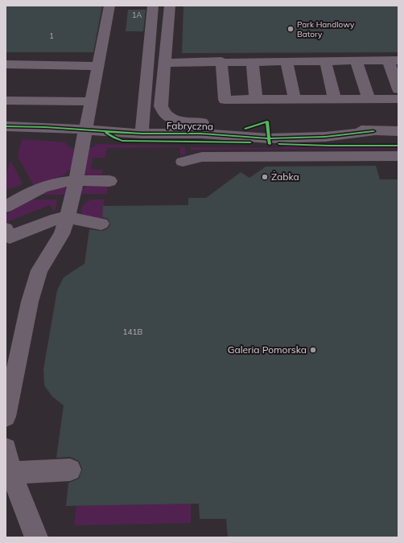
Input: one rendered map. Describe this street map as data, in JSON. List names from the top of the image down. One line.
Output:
{"streets":{"street":["Fabryczna"]},"places":["Park Handlowy Batory","Żabka","Galeria Pomorska"],"house_numbers":["1A","1","141B"]}
